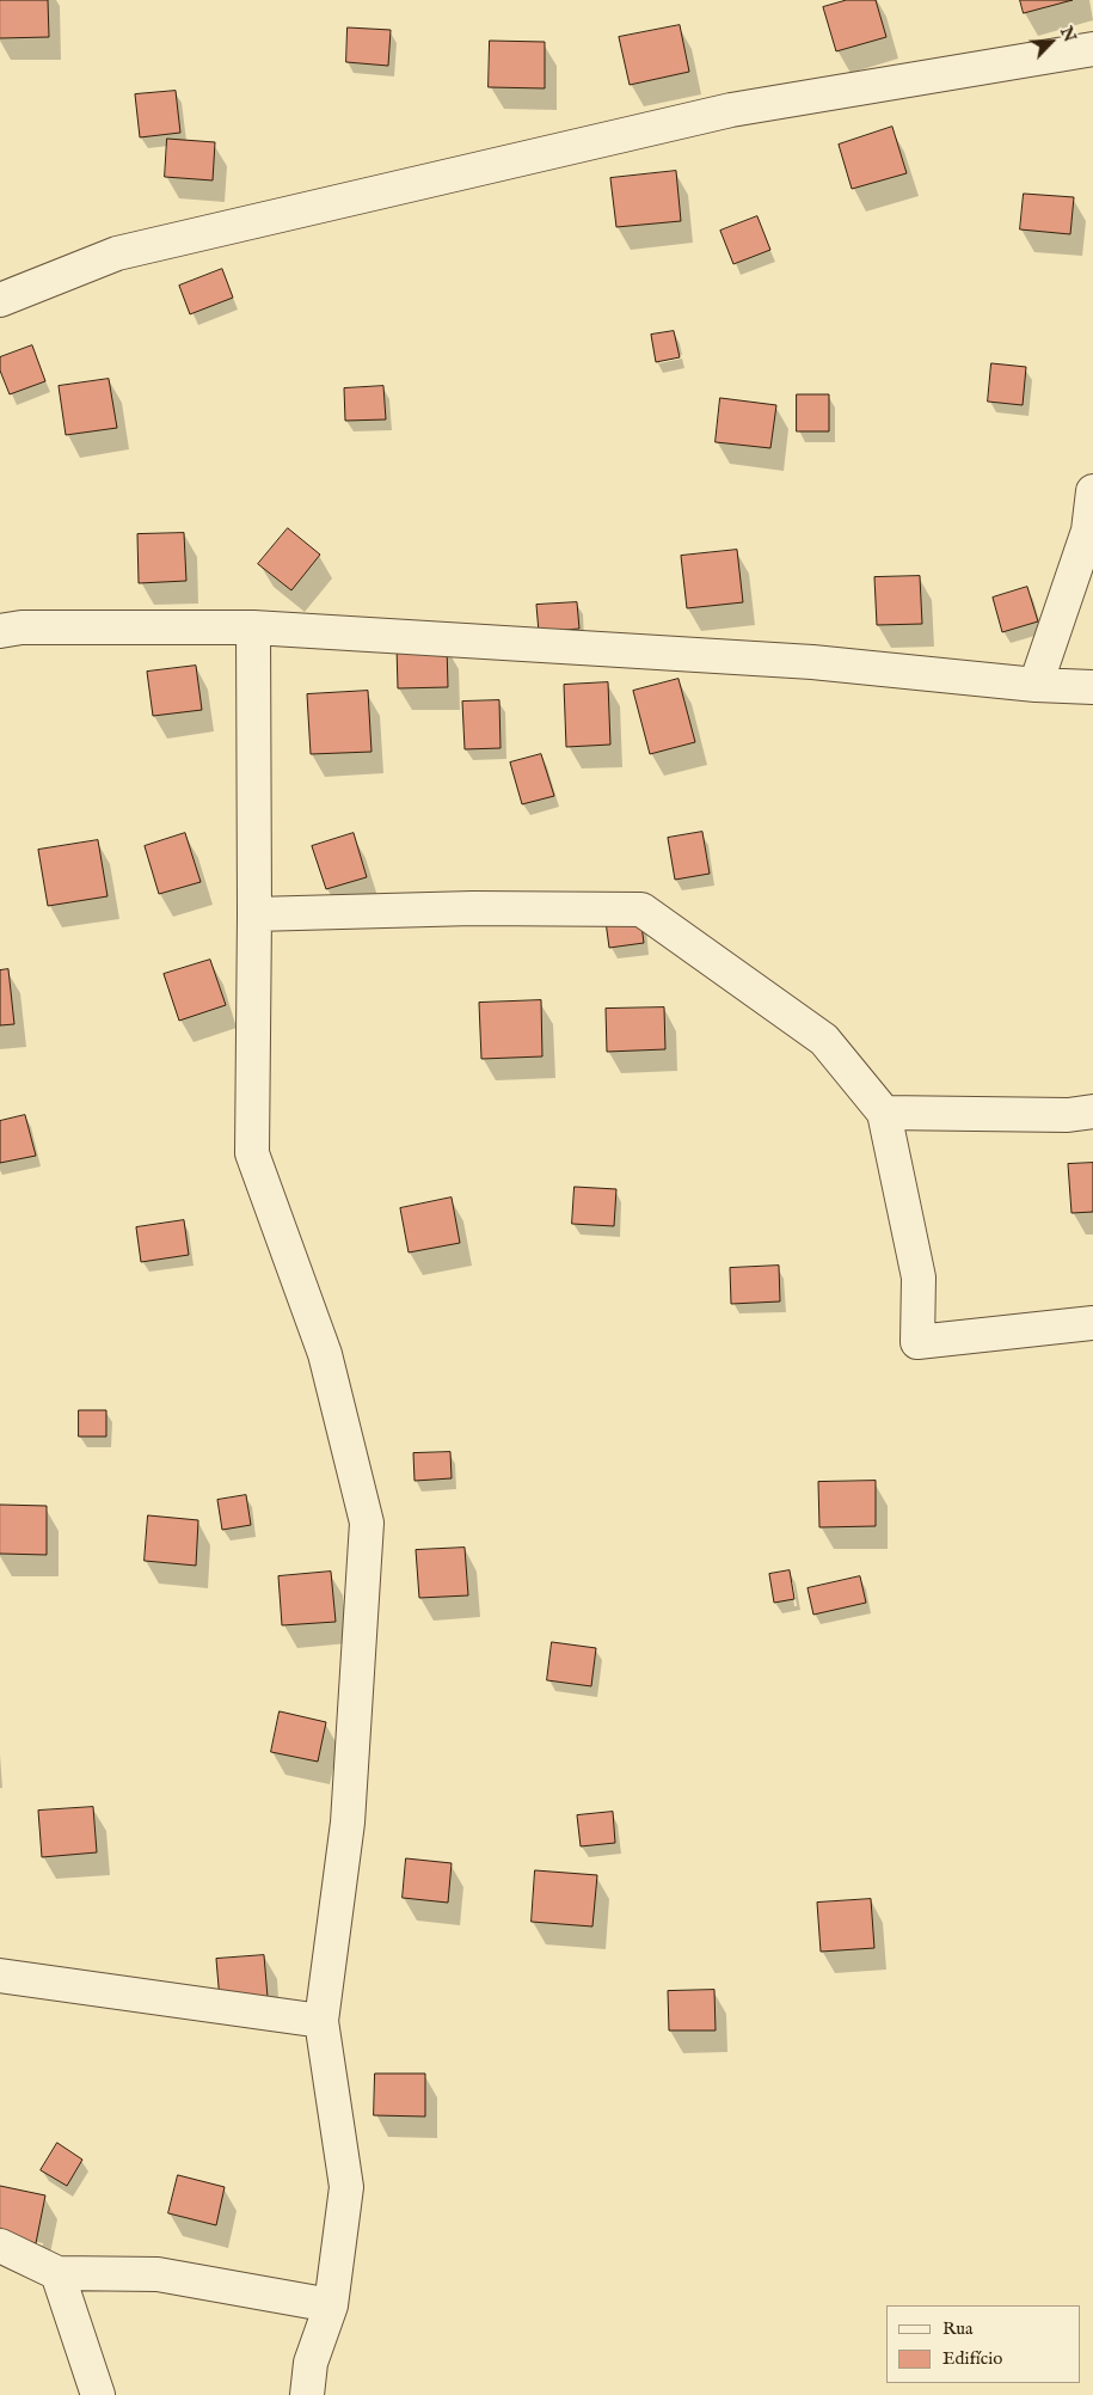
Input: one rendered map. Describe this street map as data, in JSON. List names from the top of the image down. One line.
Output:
{"legend":["Rua","Edifício"],"north":"top right"}
